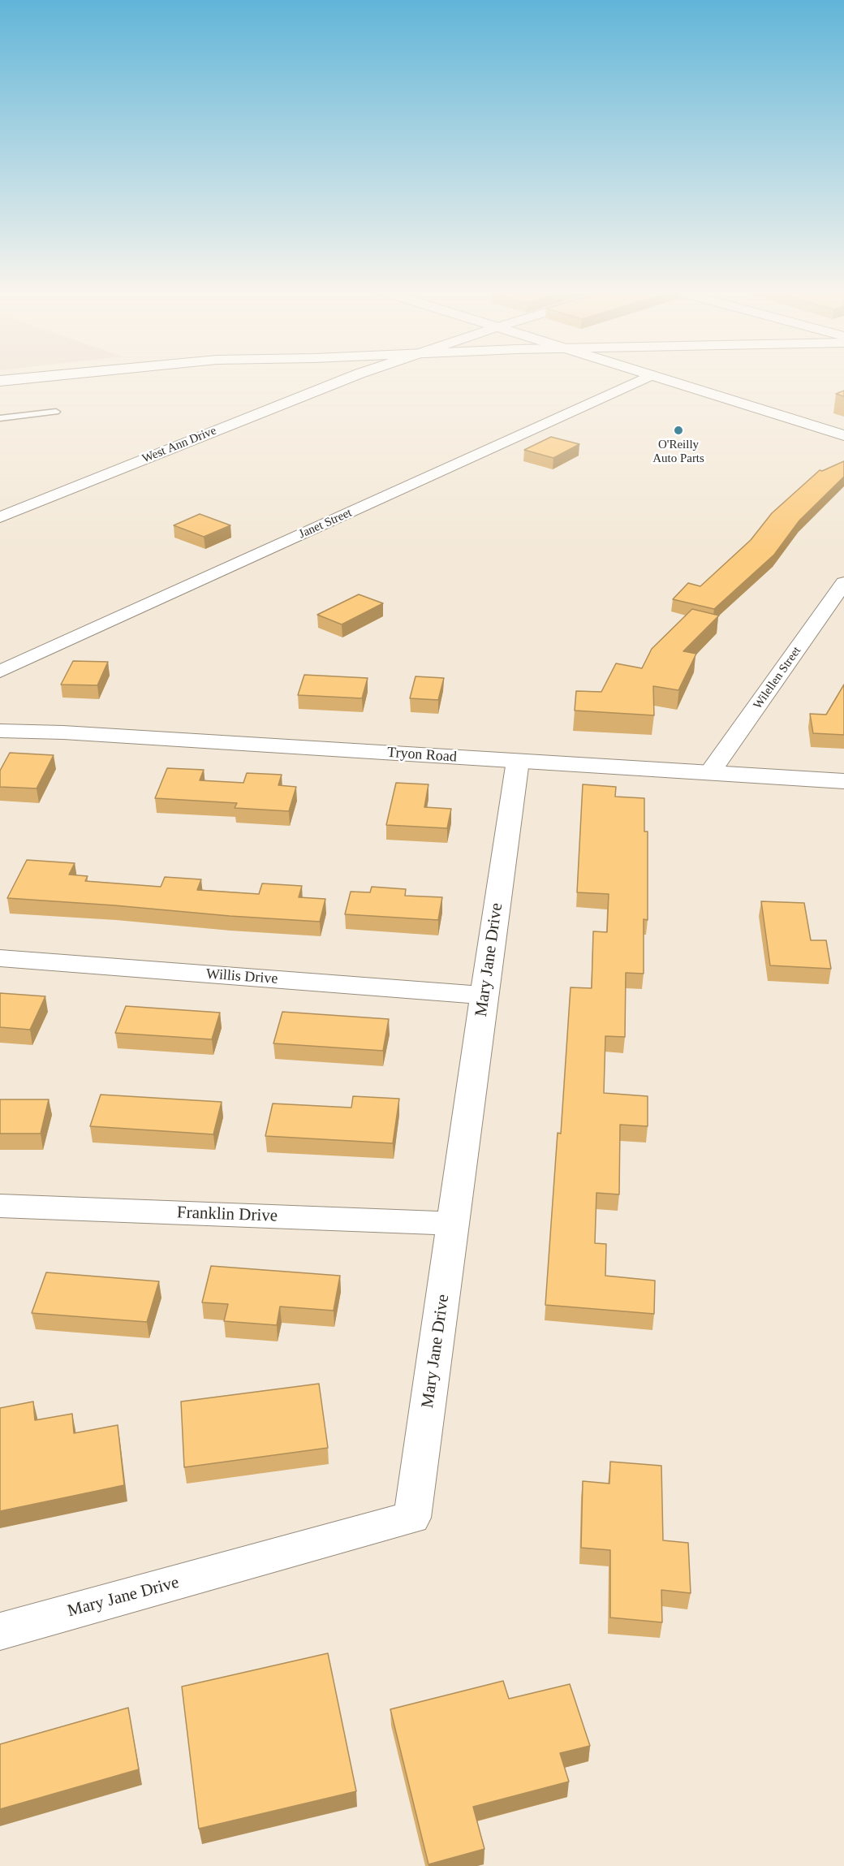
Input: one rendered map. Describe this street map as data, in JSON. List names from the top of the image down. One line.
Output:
{"streets":{"main road":["Tryon Road"],"street":["West Ann Drive","Janet Street","Wilellen Street","Mary Jane Drive","Willis Drive","Franklin Drive"]},"crossings":[["Wilellen Street","Tryon Road"],["Tryon Road","Mary Jane Drive"],["Mary Jane Drive","Willis Drive"],["Mary Jane Drive","Franklin Drive"]],"places":["O'Reilly Auto Parts"]}
